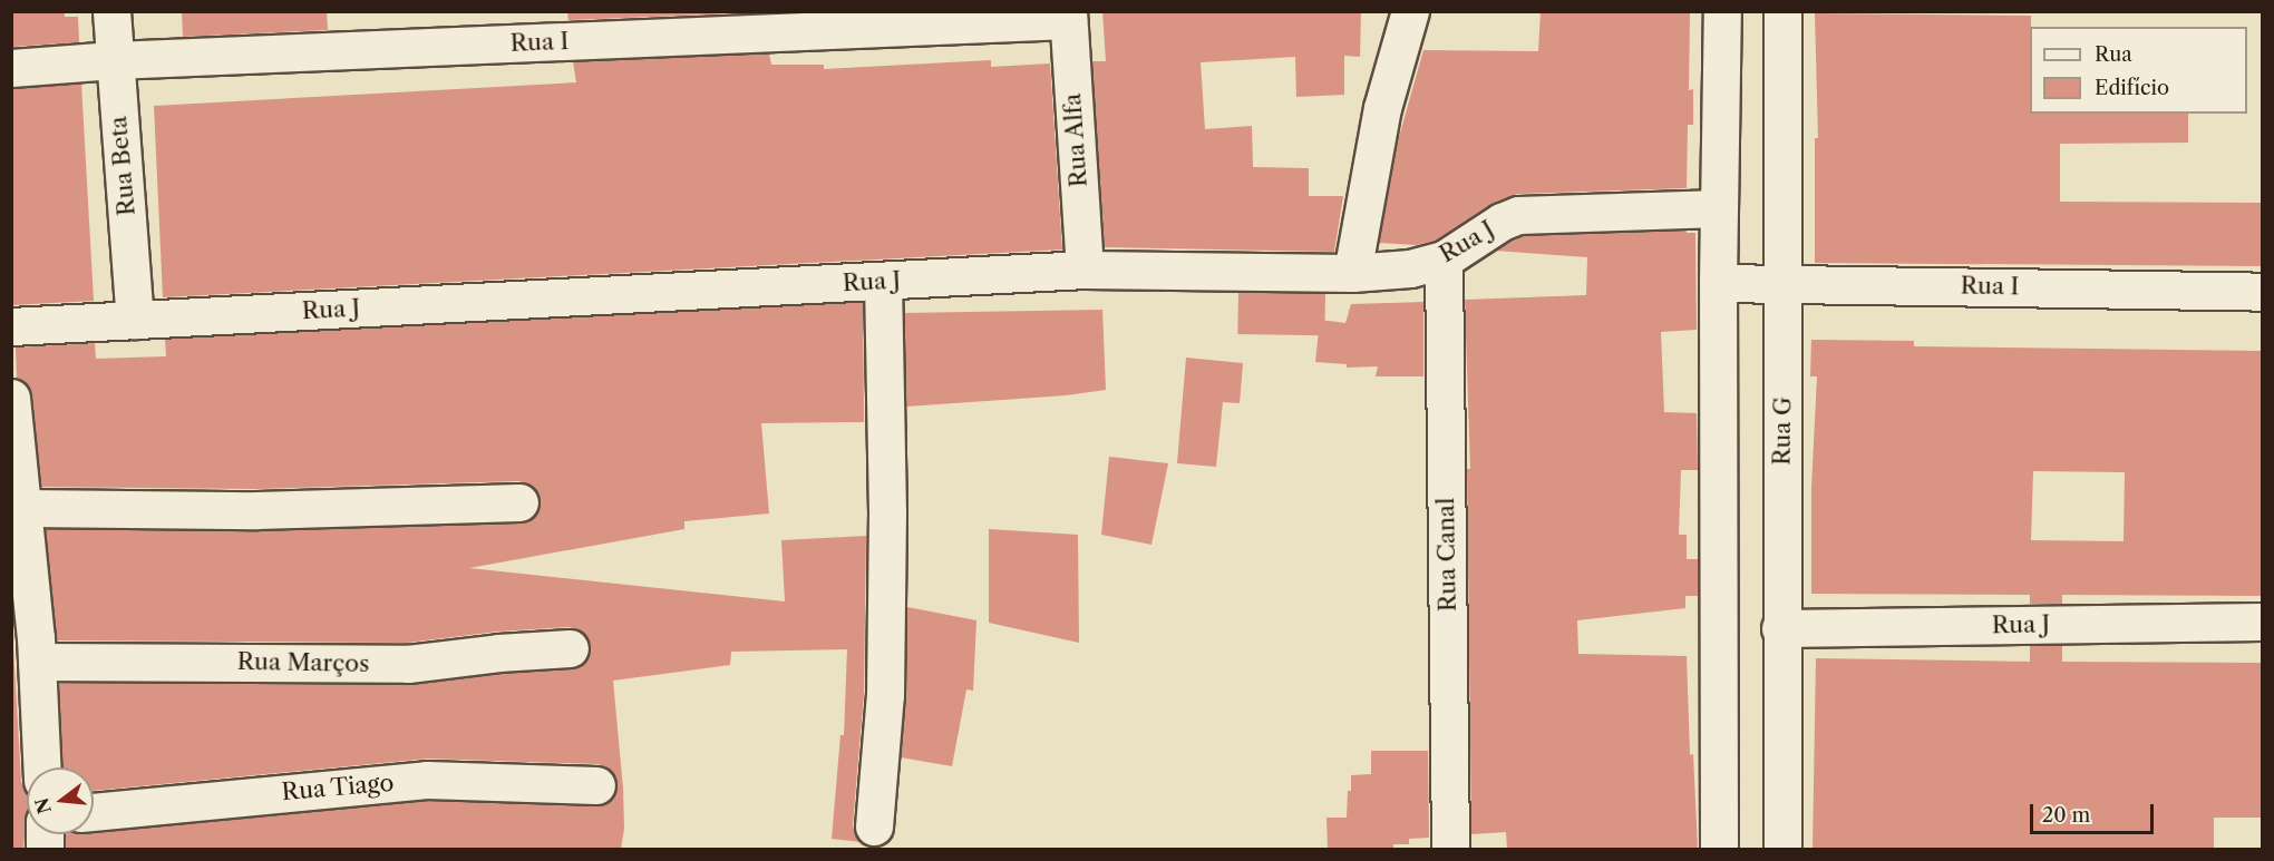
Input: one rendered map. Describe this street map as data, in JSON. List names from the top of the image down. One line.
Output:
{"streets":{"street":["Rua I","Rua Alfa","Rua Beta","Rua J","Rua G","Rua Canal","Rua Marços","Rua Tiago"]},"crossings":[["Rua I","Rua Alfa"],["Rua I","Rua Beta"],["Rua I","Rua G"],["Rua Alfa","Rua J"],["Rua Beta","Rua J"],["Rua J","Rua G"],["Rua J","Rua Canal"]],"legend":["Rua","Edifício"],"scale_bar":"20 m","north":"left"}
